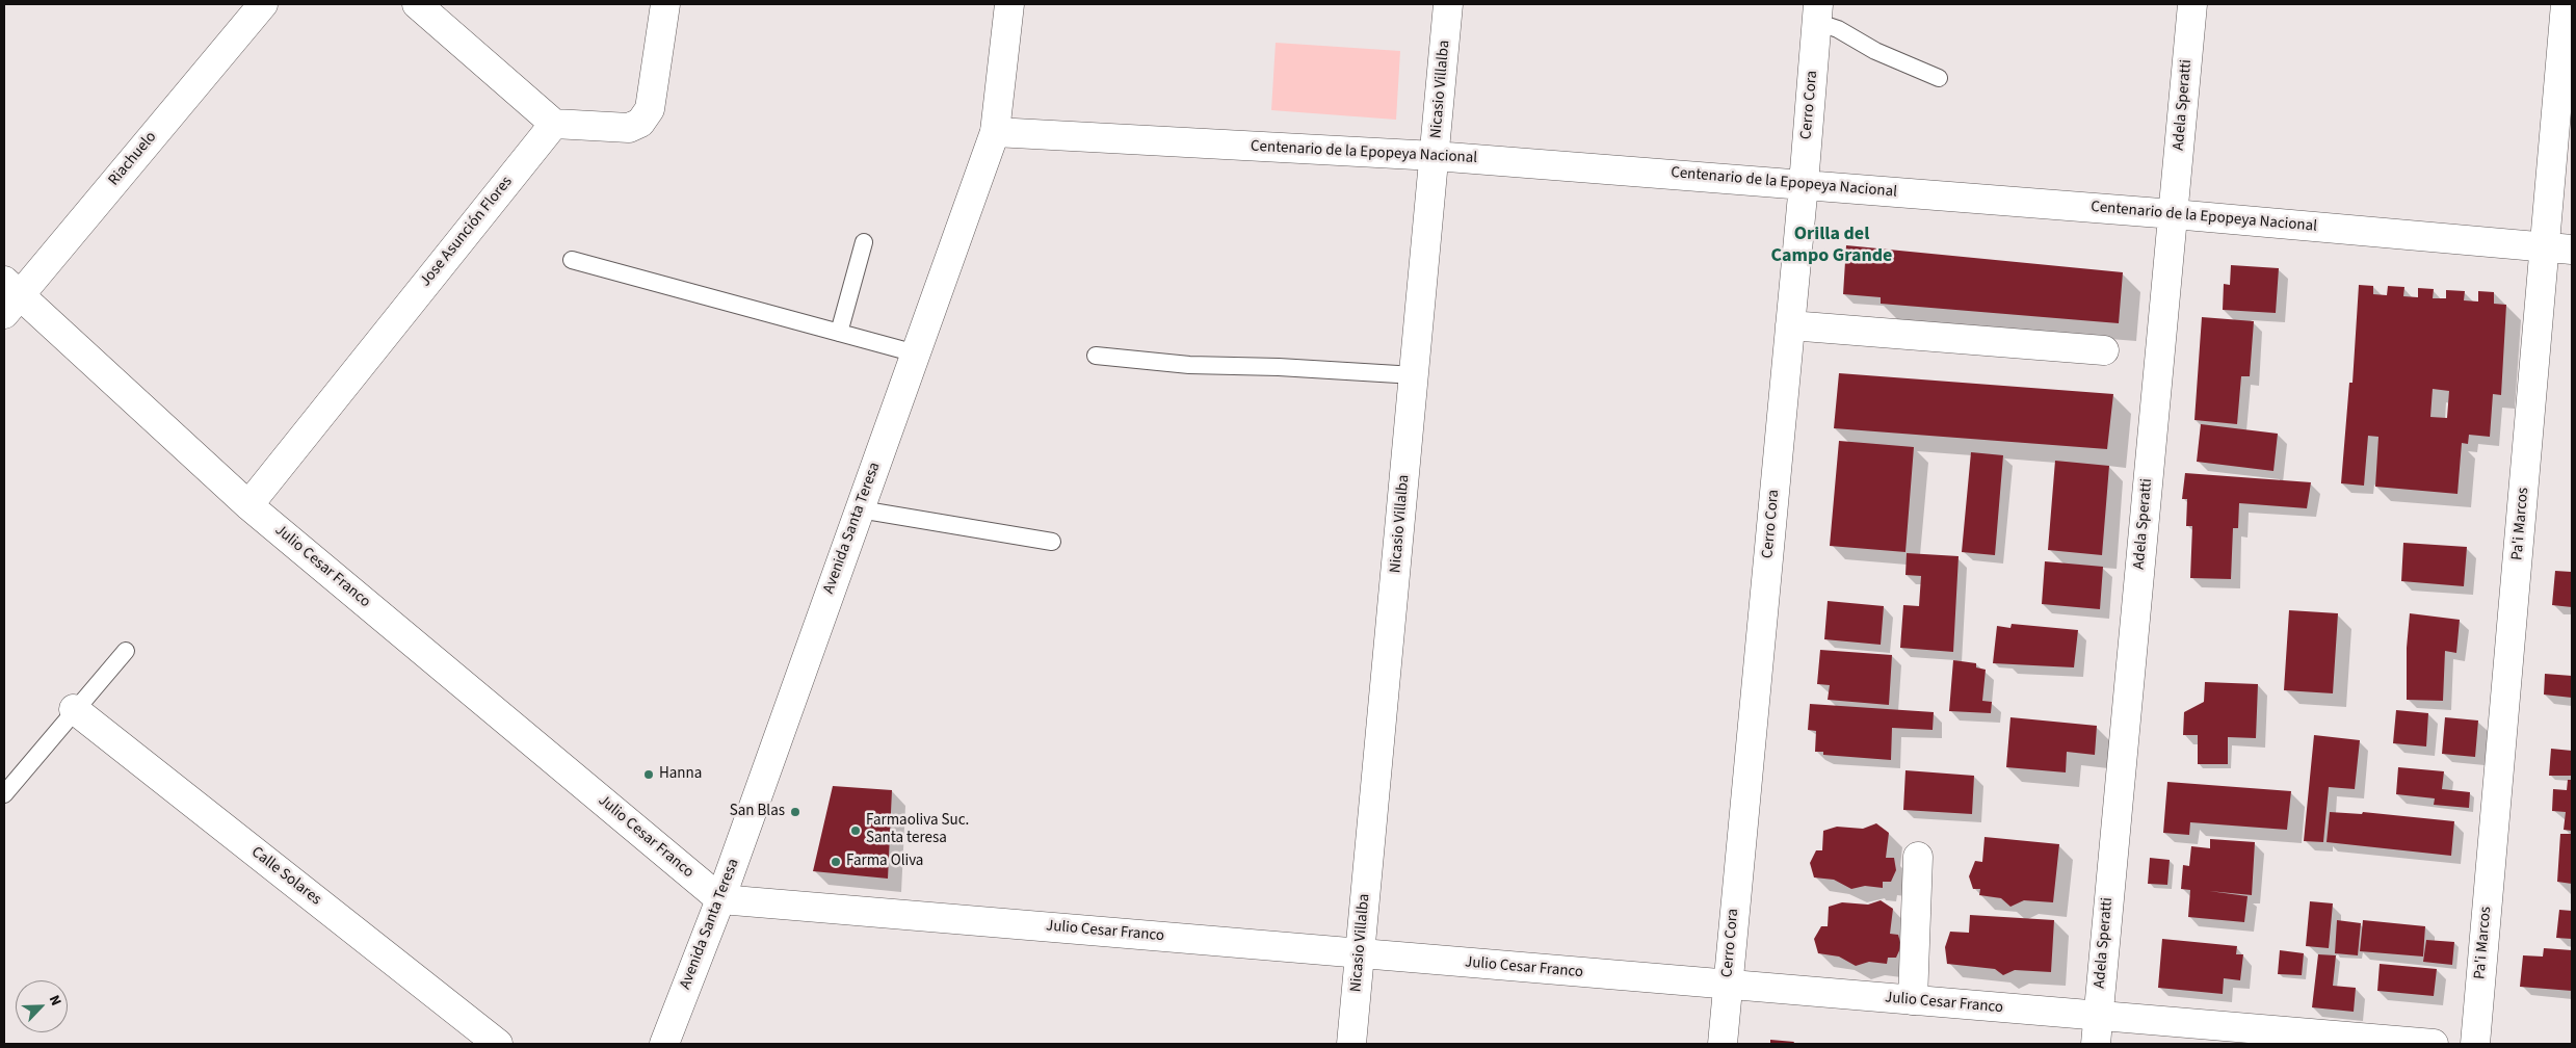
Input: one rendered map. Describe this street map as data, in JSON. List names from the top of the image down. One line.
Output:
{"streets":{"street":["Nicasio Villalba","Cerro Cora","Adela Speratti","Centenario de la Epopeya Nacional","Riachuelo","Jose Asunción Flores","Pa'i Marcos","Avenida Santa Teresa","Julio Cesar Franco","Calle Solares"]},"crossings":[["Nicasio Villalba","Centenario de la Epopeya Nacional"],["Nicasio Villalba","Julio Cesar Franco"],["Cerro Cora","Centenario de la Epopeya Nacional"],["Cerro Cora","Julio Cesar Franco"],["Adela Speratti","Centenario de la Epopeya Nacional"],["Adela Speratti","Julio Cesar Franco"],["Centenario de la Epopeya Nacional","Pa'i Marcos"],["Centenario de la Epopeya Nacional","Avenida Santa Teresa"],["Riachuelo","Julio Cesar Franco"],["Jose Asunción Flores","Julio Cesar Franco"],["Avenida Santa Teresa","Julio Cesar Franco"]],"districts":["Orilla del Campo Grande"],"places":["Hanna","San Blas","Farmaoliva Suc. Santa teresa","Farma Oliva"],"north":"top right"}
